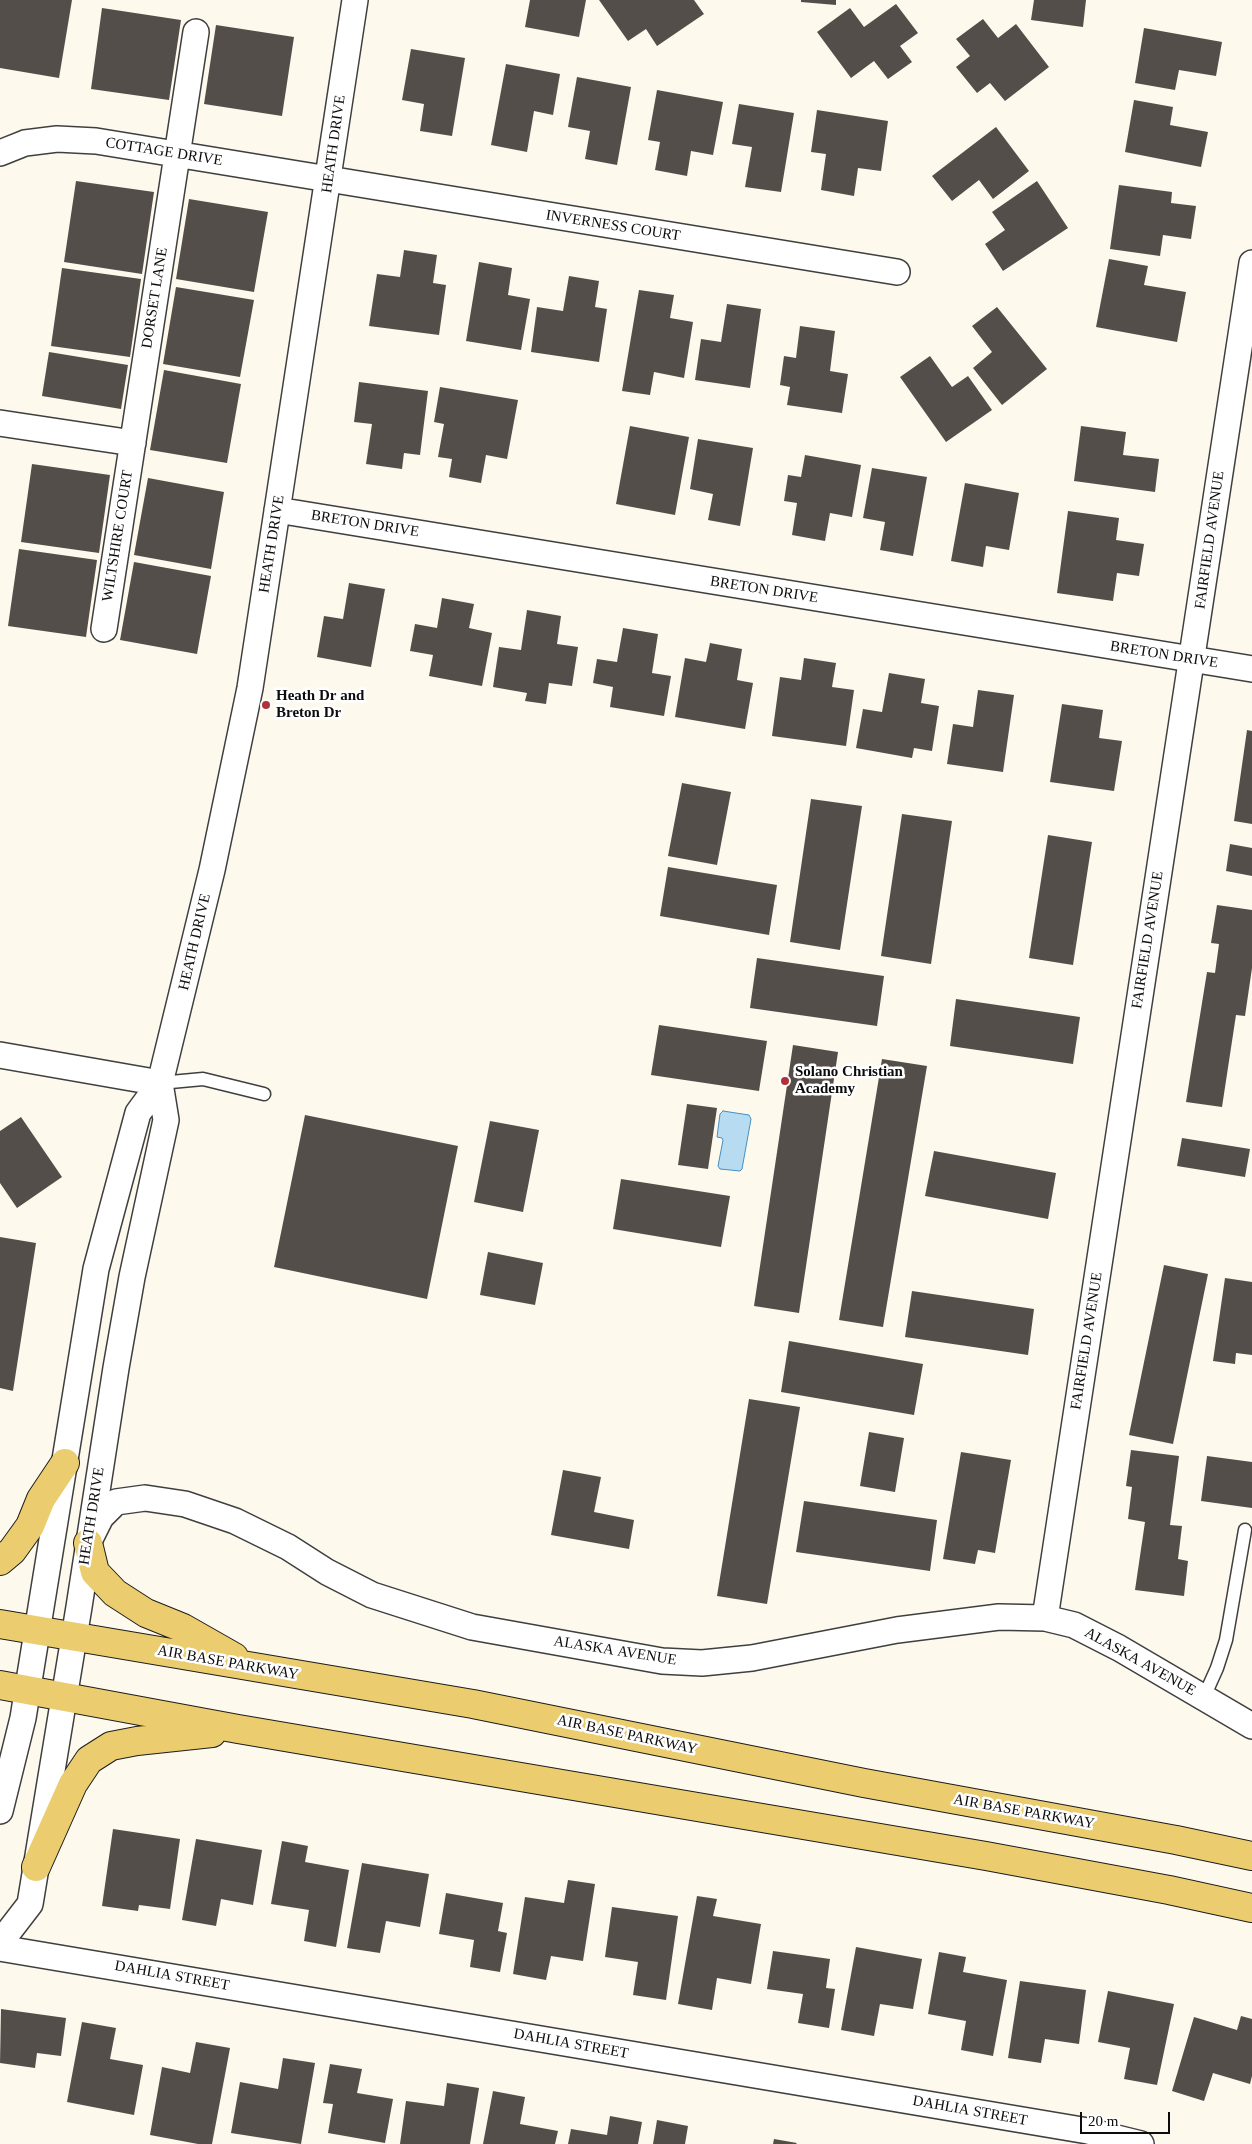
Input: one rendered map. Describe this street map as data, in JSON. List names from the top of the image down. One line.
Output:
{"streets":{"main road":["AIR BASE PARKWAY"],"street":["HEATH DRIVE","COTTAGE DRIVE","INVERNESS COURT","DORSET LANE","BRETON DRIVE","WILTSHIRE COURT","FAIRFIELD AVENUE","ALASKA AVENUE","DAHLIA STREET"]},"crossings":[["HEATH DRIVE","COTTAGE DRIVE"],["HEATH DRIVE","INVERNESS COURT"],["HEATH DRIVE","BRETON DRIVE"],["HEATH DRIVE","ALASKA AVENUE"],["HEATH DRIVE","AIR BASE PARKWAY"],["COTTAGE DRIVE","INVERNESS COURT"],["COTTAGE DRIVE","DORSET LANE"],["DORSET LANE","WILTSHIRE COURT"],["BRETON DRIVE","FAIRFIELD AVENUE"],["FAIRFIELD AVENUE","ALASKA AVENUE"]],"places":["Heath Dr and Breton Dr","Solano Christian Academy"],"scale_bar":"20 m"}
